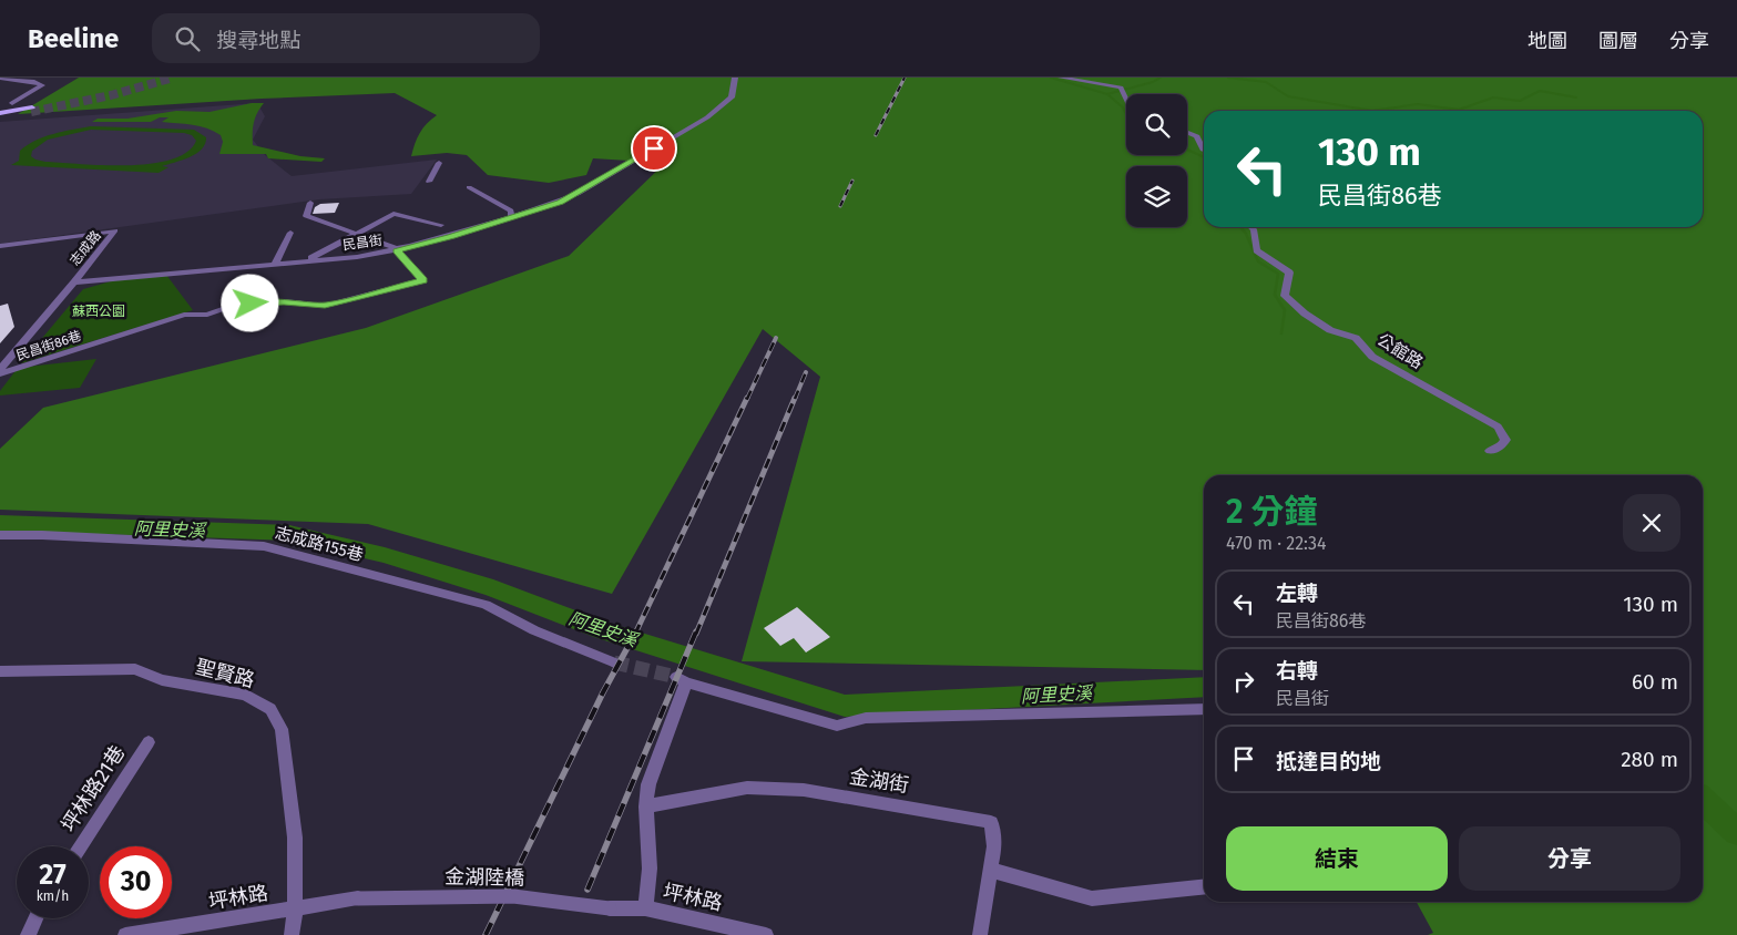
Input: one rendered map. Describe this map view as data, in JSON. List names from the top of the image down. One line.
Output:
{"streets":{"street":["民昌街","志成路","民昌街86巷","公館路","志成路155巷","聖賢路","金湖街","坪林路21巷","金湖陸橋","坪林路"]},"crossings":[["民昌街","志成路"],["民昌街","民昌街86巷"],["聖賢路","坪林路"],["金湖陸橋","坪林路"]],"water":["阿里史溪"],"parks":["蘇西公園"],"page":{"header":"Beeline","search":"搜尋地點","nav":["地圖","圖層","分享"],"turn":["130 m","民昌街86巷"],"heading":["2 分鐘","470 m · 22:34"],"list":[{"name":"左轉","note":"民昌街86巷","value":"130 m"},{"name":"右轉","note":"民昌街","value":"60 m"},{"name":"抵達目的地","value":"280 m"}],"buttons":["結束","分享"],"speed":"27 km/h","limit":"30"}}
